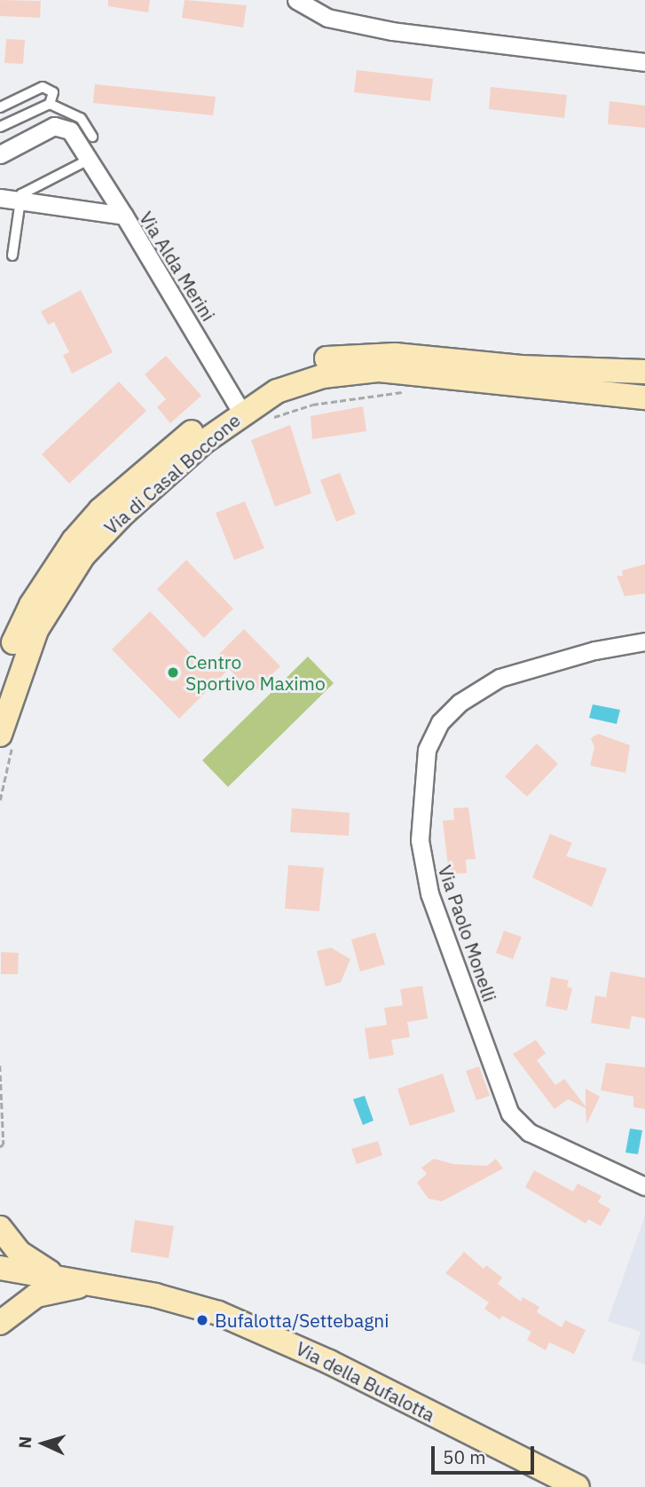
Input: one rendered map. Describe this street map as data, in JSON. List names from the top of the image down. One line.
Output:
{"streets":{"street":["Via Alda Merini","Via di Casal Boccone","Via Paolo Monelli","Via della Bufalotta"]},"crossings":[["Via Alda Merini","Via di Casal Boccone"]],"places":["Centro Sportivo Maximo","Bufalotta/Settebagni"],"scale_bar":"50 m","north":"left"}
